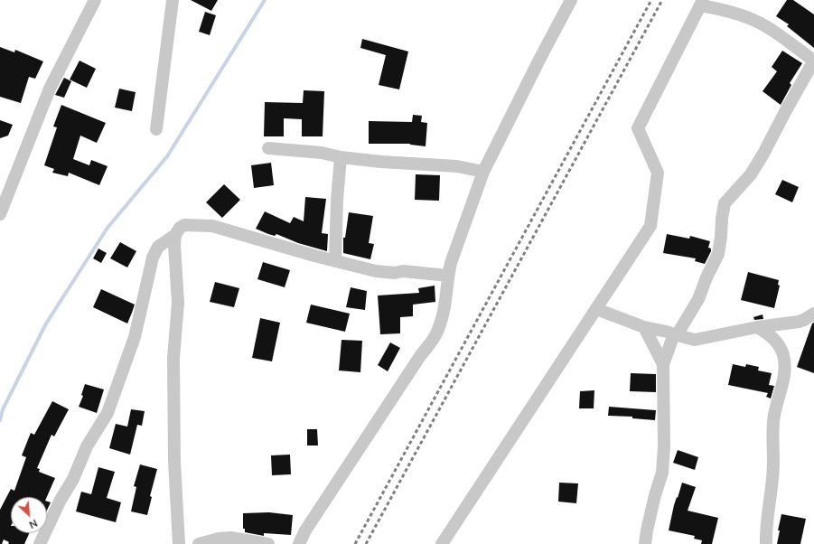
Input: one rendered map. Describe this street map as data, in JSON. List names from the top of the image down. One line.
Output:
{"north":"bottom right"}
